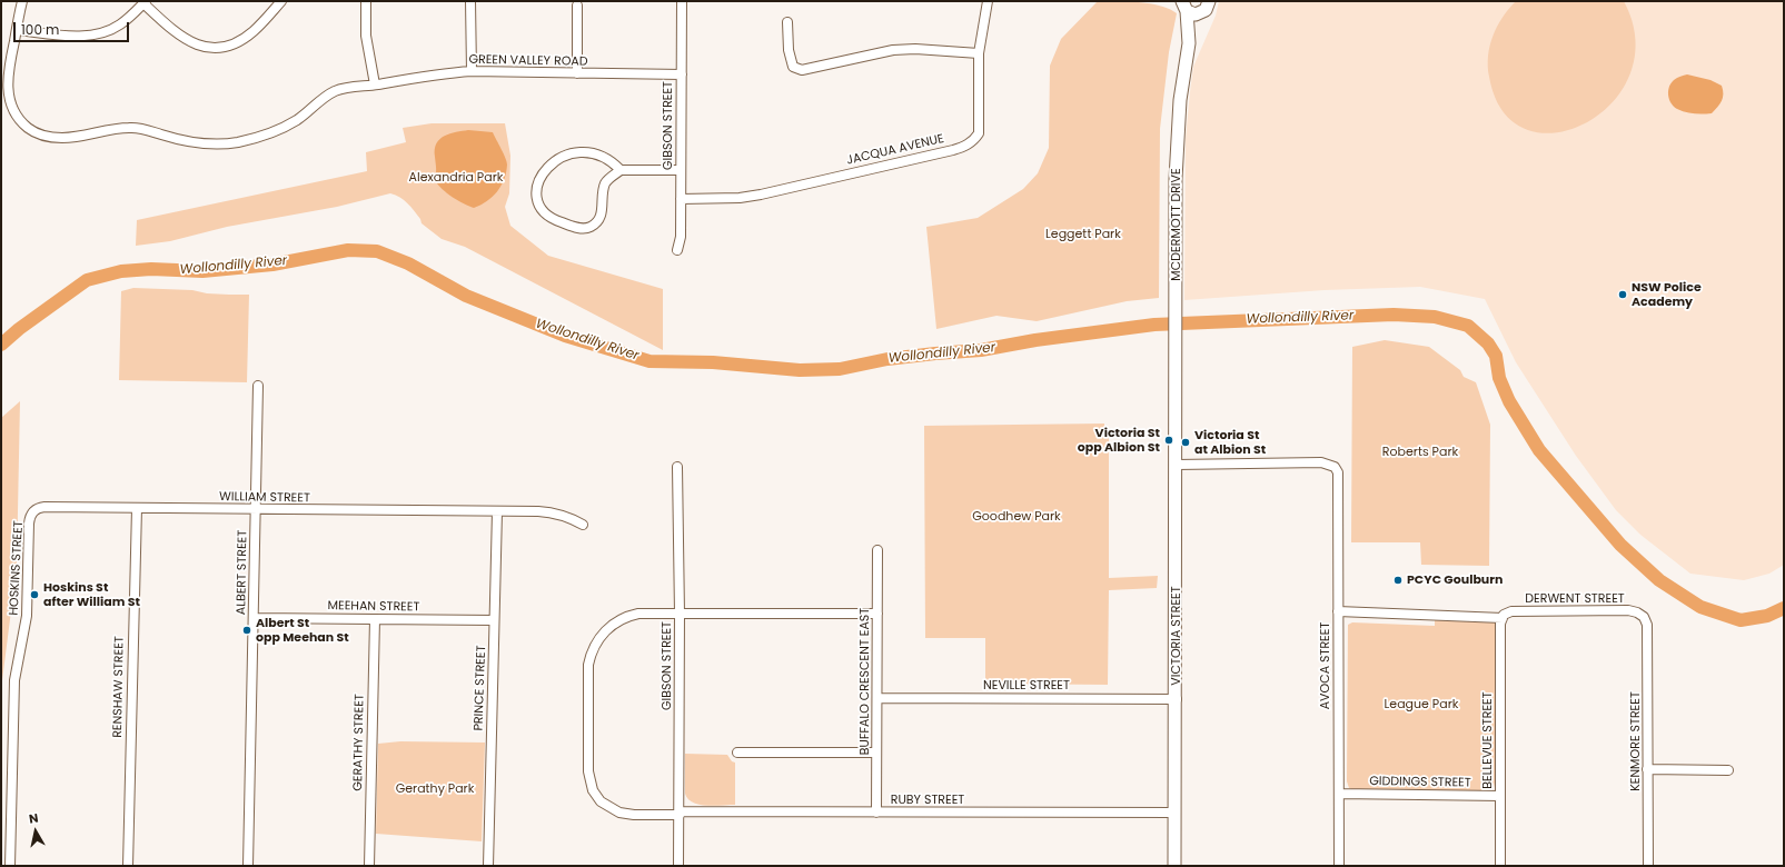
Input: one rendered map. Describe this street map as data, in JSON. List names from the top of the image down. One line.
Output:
{"streets":{"main road":["MCDERMOTT DRIVE","VICTORIA STREET"],"street":["GREEN VALLEY ROAD","GIBSON STREET","JACQUA AVENUE","WILLIAM STREET","HOSKINS STREET","ALBERT STREET","DERWENT STREET","MEEHAN STREET","AVOCA STREET","BUFFALO CRESCENT EAST","NEVILLE STREET","RENSHAW STREET","PRINCE STREET","BELLEVUE STREET","KENMORE STREET","GERATHY STREET","GIDDINGS STREET","RUBY STREET"]},"crossings":[["GREEN VALLEY ROAD","GIBSON STREET"],["GIBSON STREET","JACQUA AVENUE"],["GIBSON STREET","RUBY STREET"],["MCDERMOTT DRIVE","VICTORIA STREET"],["WILLIAM STREET","HOSKINS STREET"],["WILLIAM STREET","ALBERT STREET"],["WILLIAM STREET","RENSHAW STREET"],["WILLIAM STREET","PRINCE STREET"],["ALBERT STREET","MEEHAN STREET"],["DERWENT STREET","AVOCA STREET"],["DERWENT STREET","BELLEVUE STREET"],["DERWENT STREET","KENMORE STREET"],["MEEHAN STREET","PRINCE STREET"],["MEEHAN STREET","GERATHY STREET"],["VICTORIA STREET","AVOCA STREET"],["VICTORIA STREET","NEVILLE STREET"],["VICTORIA STREET","RUBY STREET"],["AVOCA STREET","GIDDINGS STREET"],["BUFFALO CRESCENT EAST","NEVILLE STREET"],["BUFFALO CRESCENT EAST","RUBY STREET"],["BELLEVUE STREET","GIDDINGS STREET"]],"water":["Wollondilly River"],"parks":["Alexandria Park","Leggett Park","Roberts Park","Goodhew Park","League Park","Gerathy Park"],"places":["NSW Police Academy","Victoria St opp Albion St","Victoria St at Albion St","PCYC Goulburn","Hoskins St after William St","Albert St opp Meehan St"],"scale_bar":"100 m","north":"top"}
